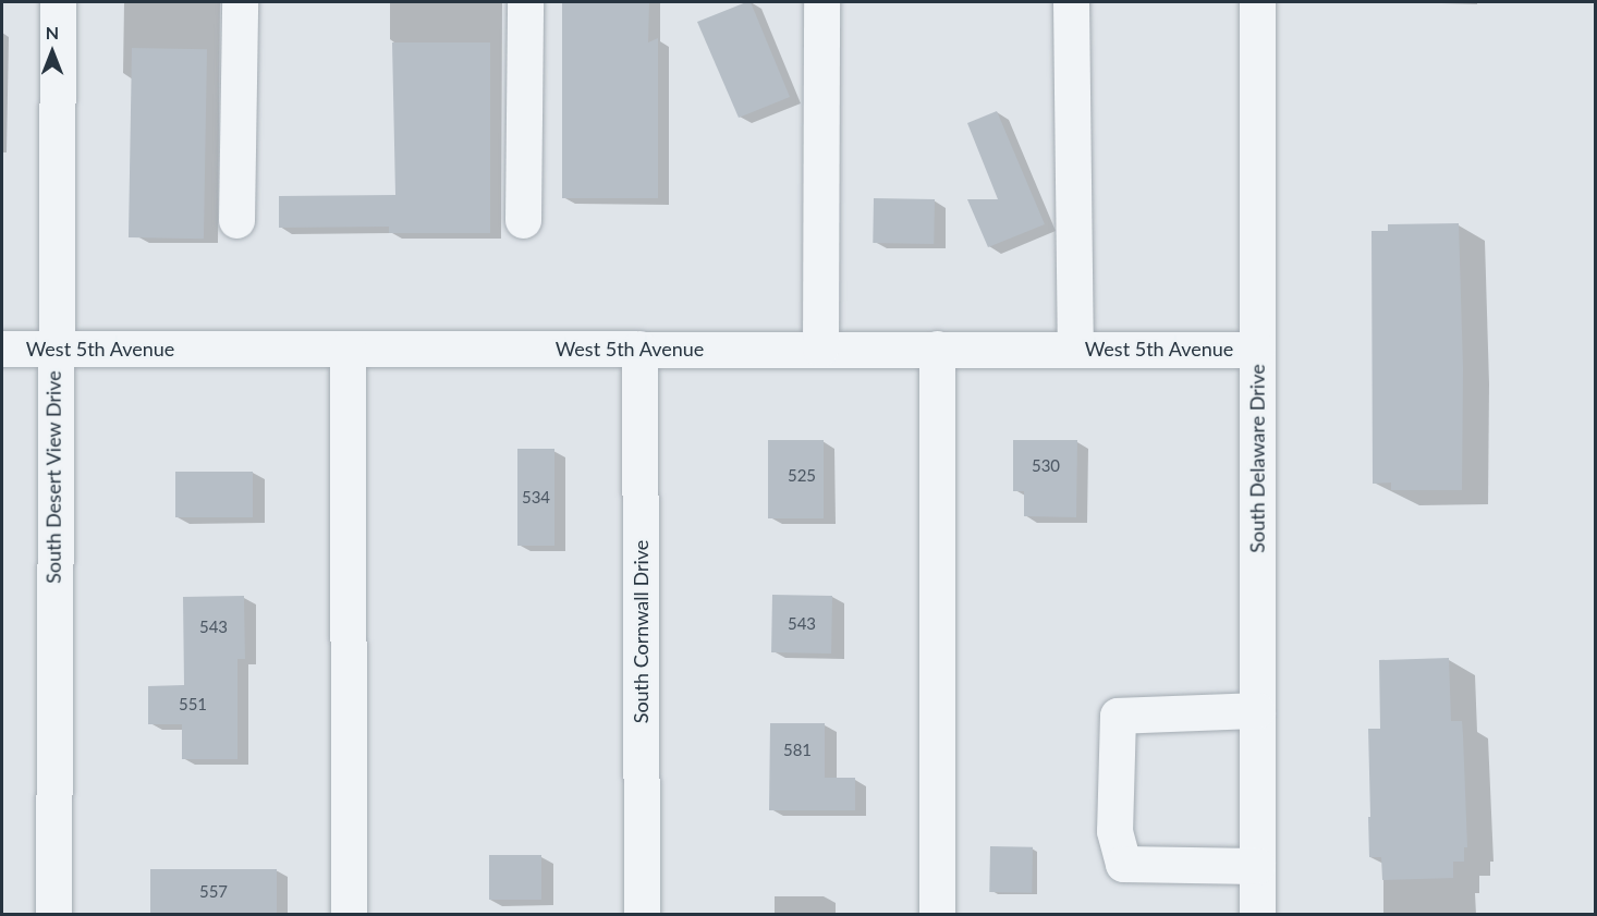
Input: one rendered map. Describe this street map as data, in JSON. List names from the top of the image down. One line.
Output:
{"streets":{"street":["West 5th Avenue","South Delaware Drive","South Desert View Drive","South Cornwall Drive"]},"crossings":[["West 5th Avenue","South Delaware Drive"],["West 5th Avenue","South Desert View Drive"],["West 5th Avenue","South Cornwall Drive"]],"house_numbers":["530","525","534","543","543","551","581","557"],"north":"top"}
